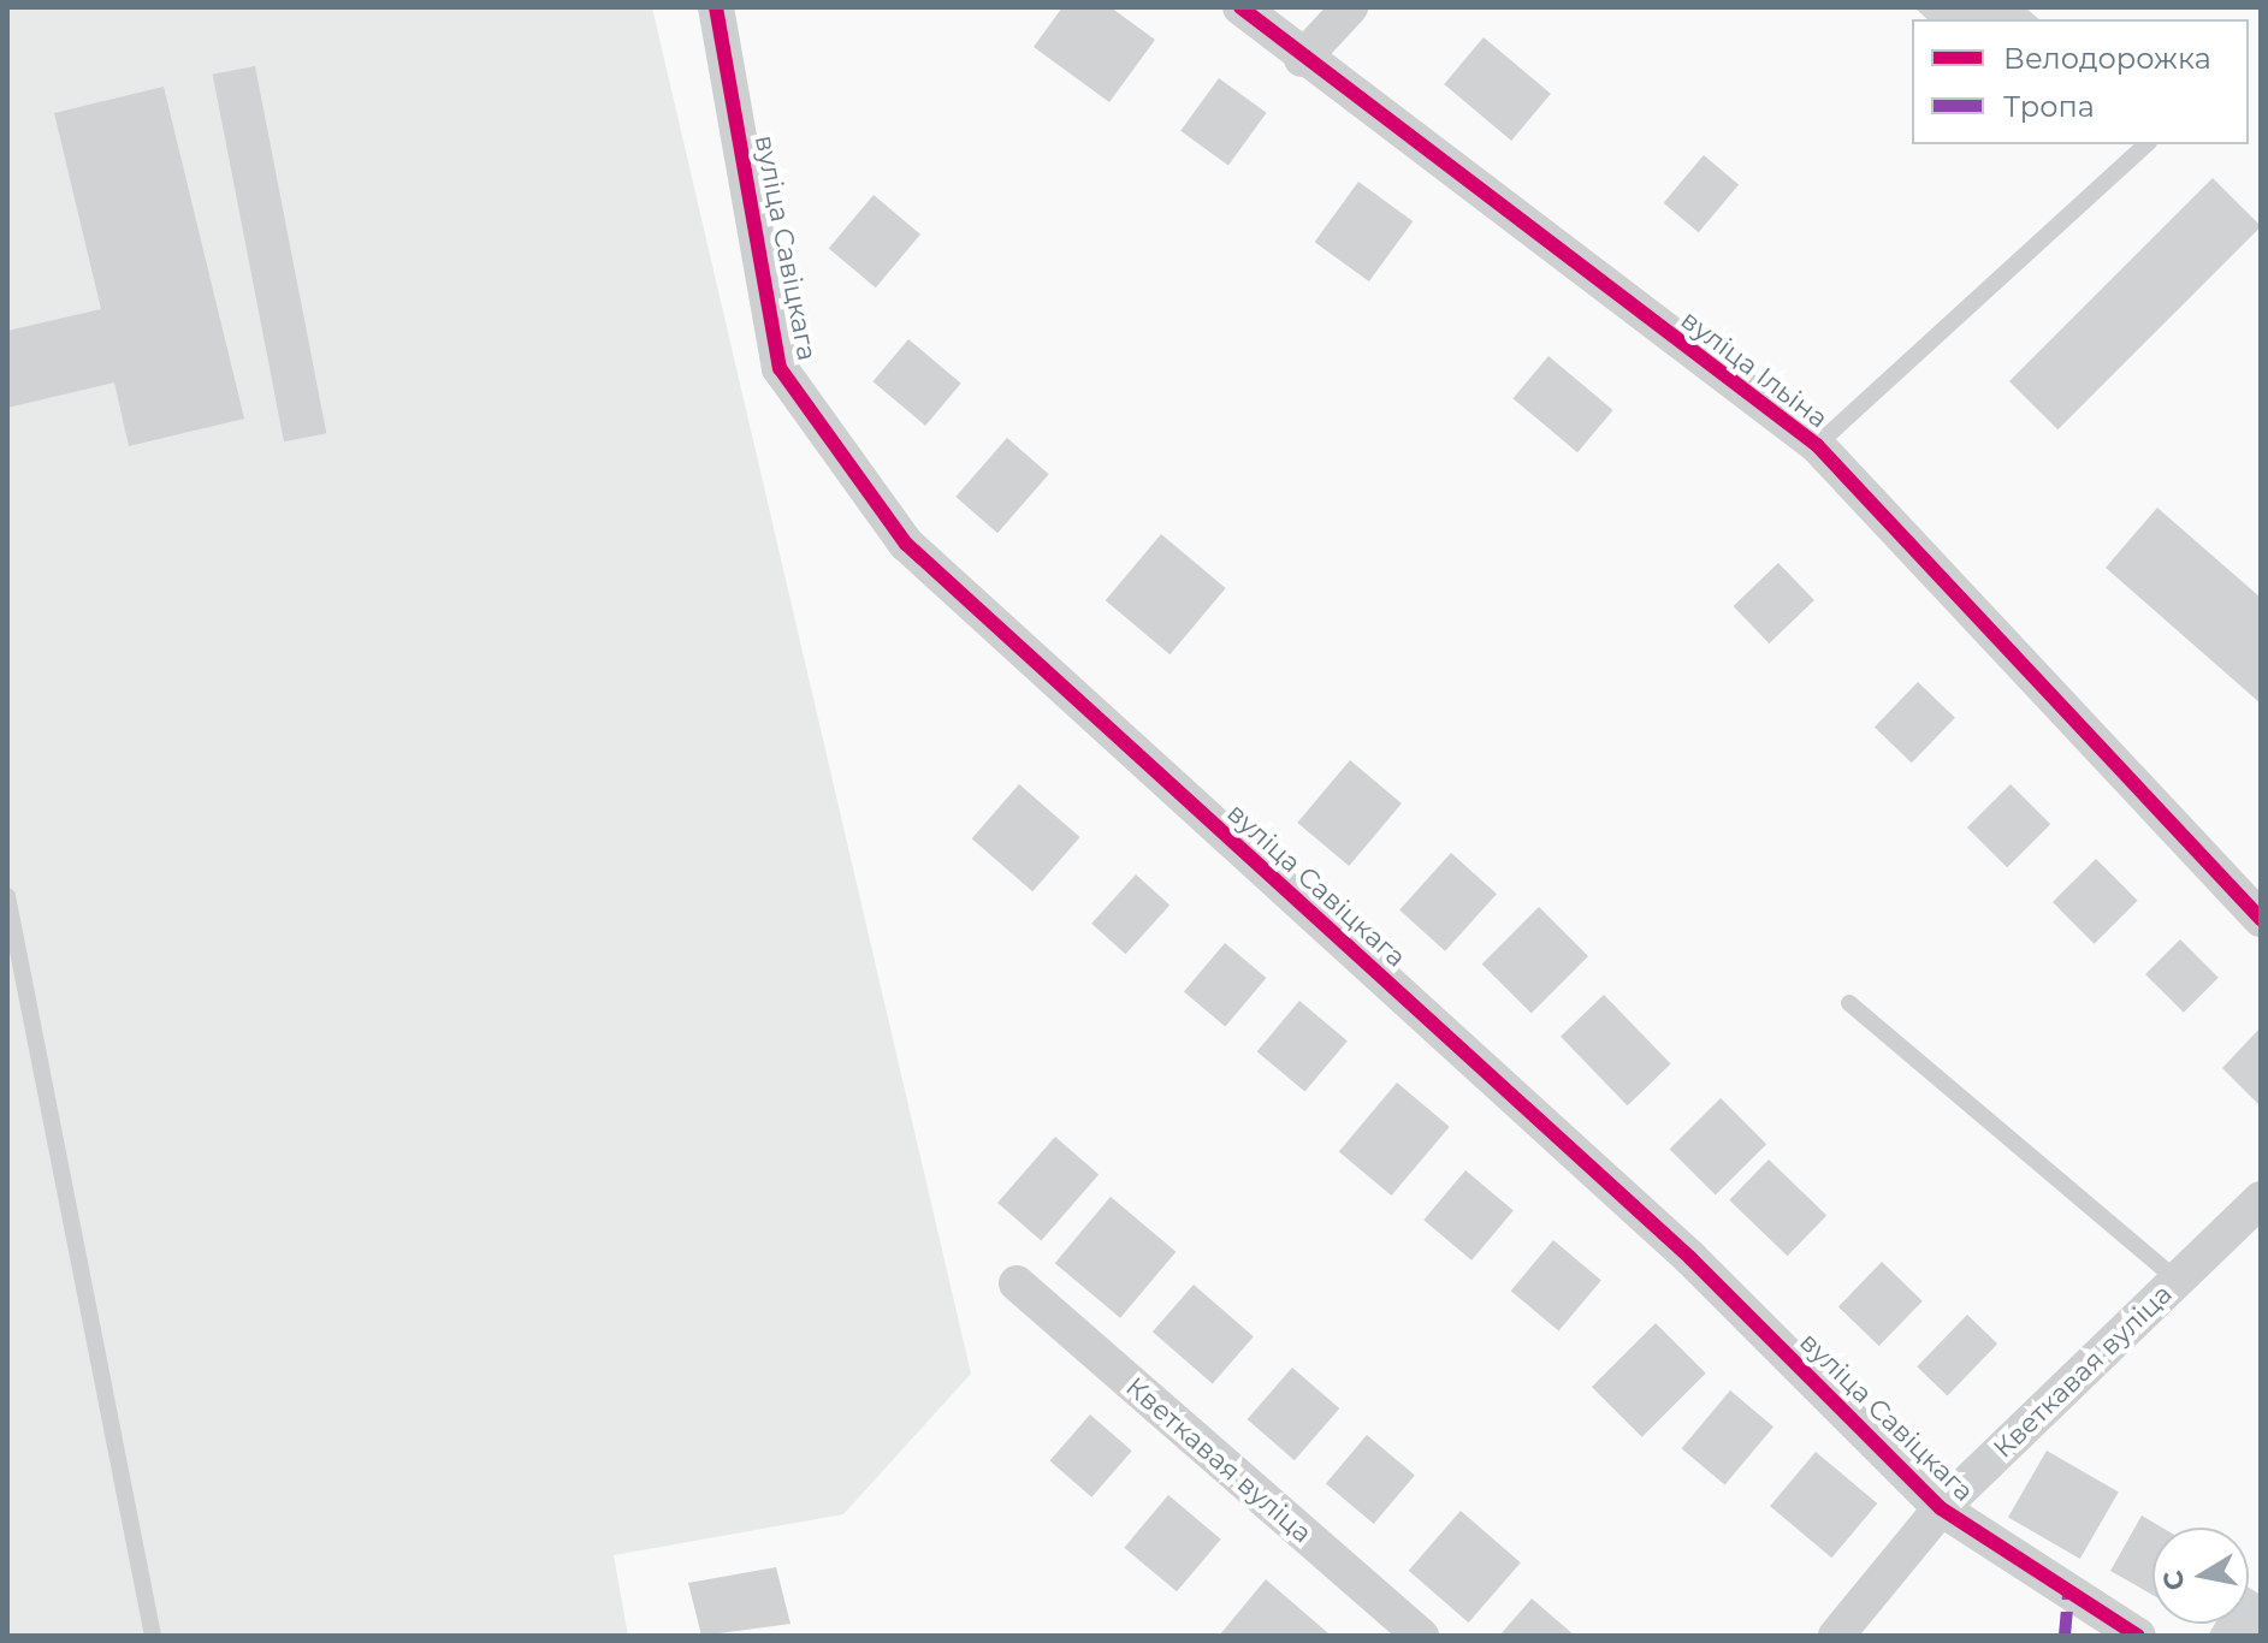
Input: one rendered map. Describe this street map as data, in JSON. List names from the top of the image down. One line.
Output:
{"streets":{"street":["вуліца Савіцкага","вуліца Ільіна","Кветкавая вуліца"]},"crossings":[["вуліца Савіцкага","Кветкавая вуліца"]],"legend":["Велодорожка","Тропа"],"north":"left"}
